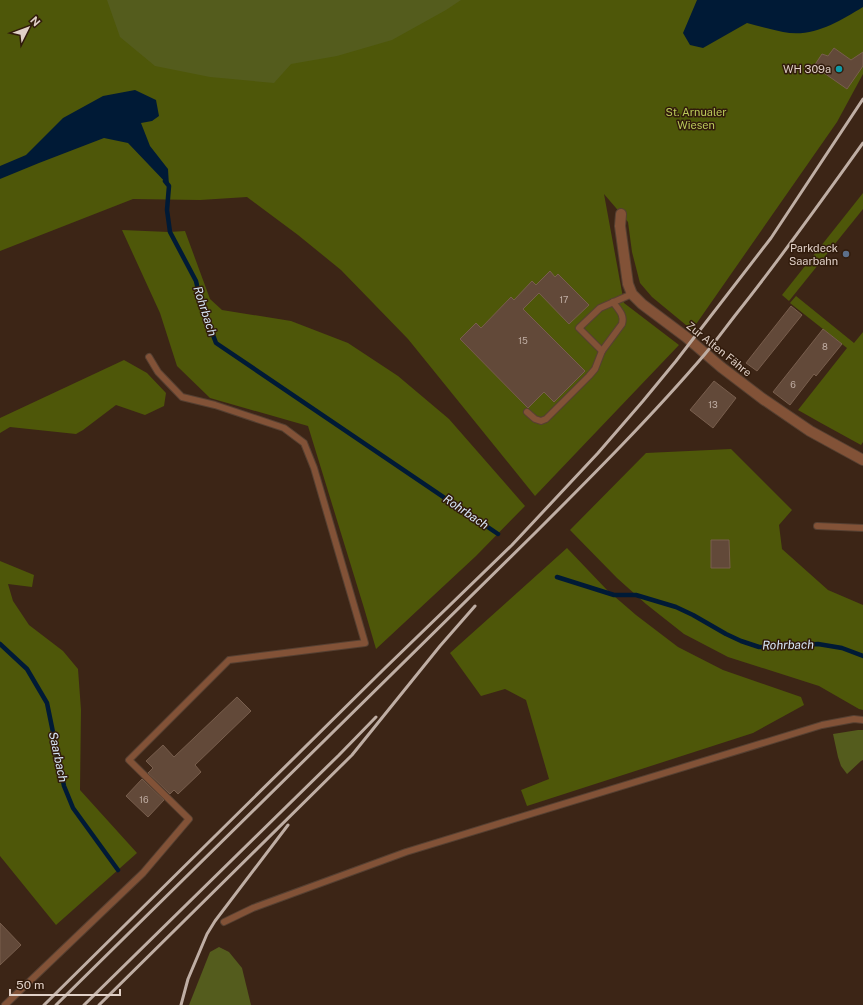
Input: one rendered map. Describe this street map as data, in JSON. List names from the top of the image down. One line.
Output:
{"streets":{"street":["Zur Alten Fähre"]},"water":["Rohrbach","Saarbach"],"parks":["St. Arnualer Wiesen"],"places":["WH 309a","Parkdeck Saarbahn"],"house_numbers":["17","15","8","6","13","16"],"scale_bar":"50 m","north":"top right"}
